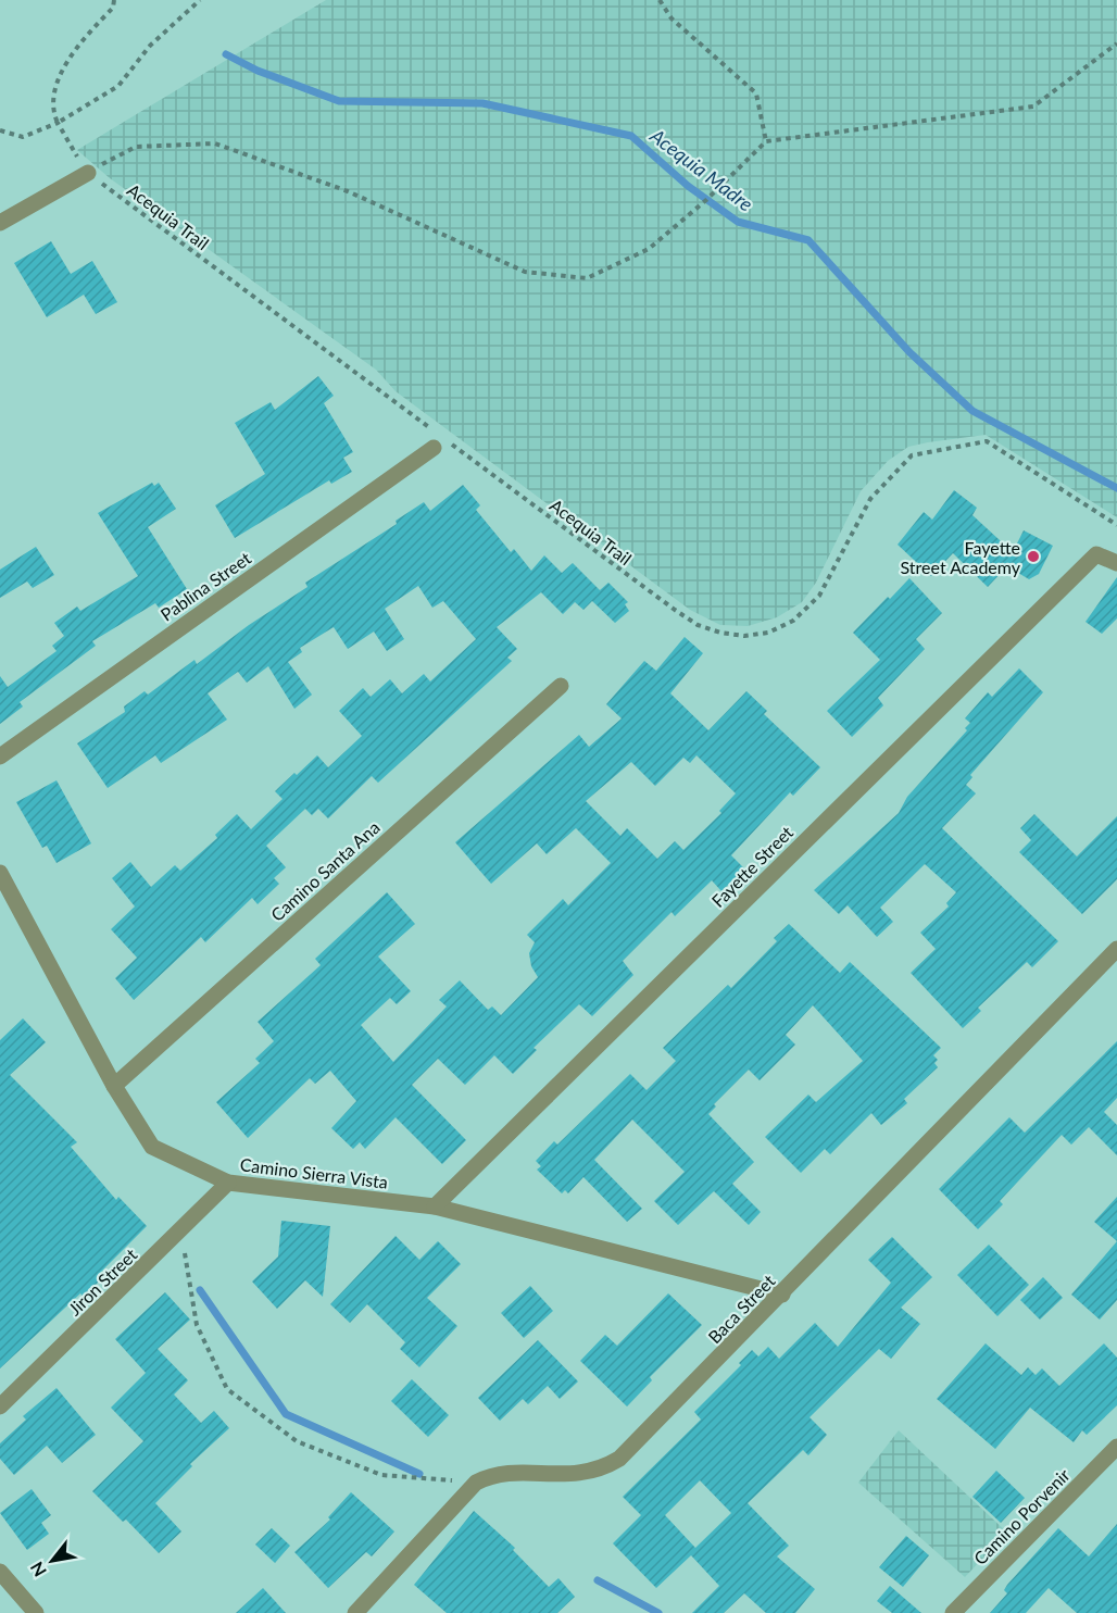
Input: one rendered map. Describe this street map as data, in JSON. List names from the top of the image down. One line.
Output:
{"streets":{"street":["Pablina Street","Fayette Street","Camino Santa Ana","Camino Sierra Vista","Jiron Street","Baca Street","Camino Porvenir"],"path":["Acequia Trail"]},"crossings":[["Acequia Trail","Pablina Street"],["Fayette Street","Camino Sierra Vista"],["Camino Santa Ana","Camino Sierra Vista"],["Camino Sierra Vista","Jiron Street"],["Camino Sierra Vista","Baca Street"]],"water":["Acequia Madre"],"places":["Fayette Street Academy"],"north":"bottom left"}
